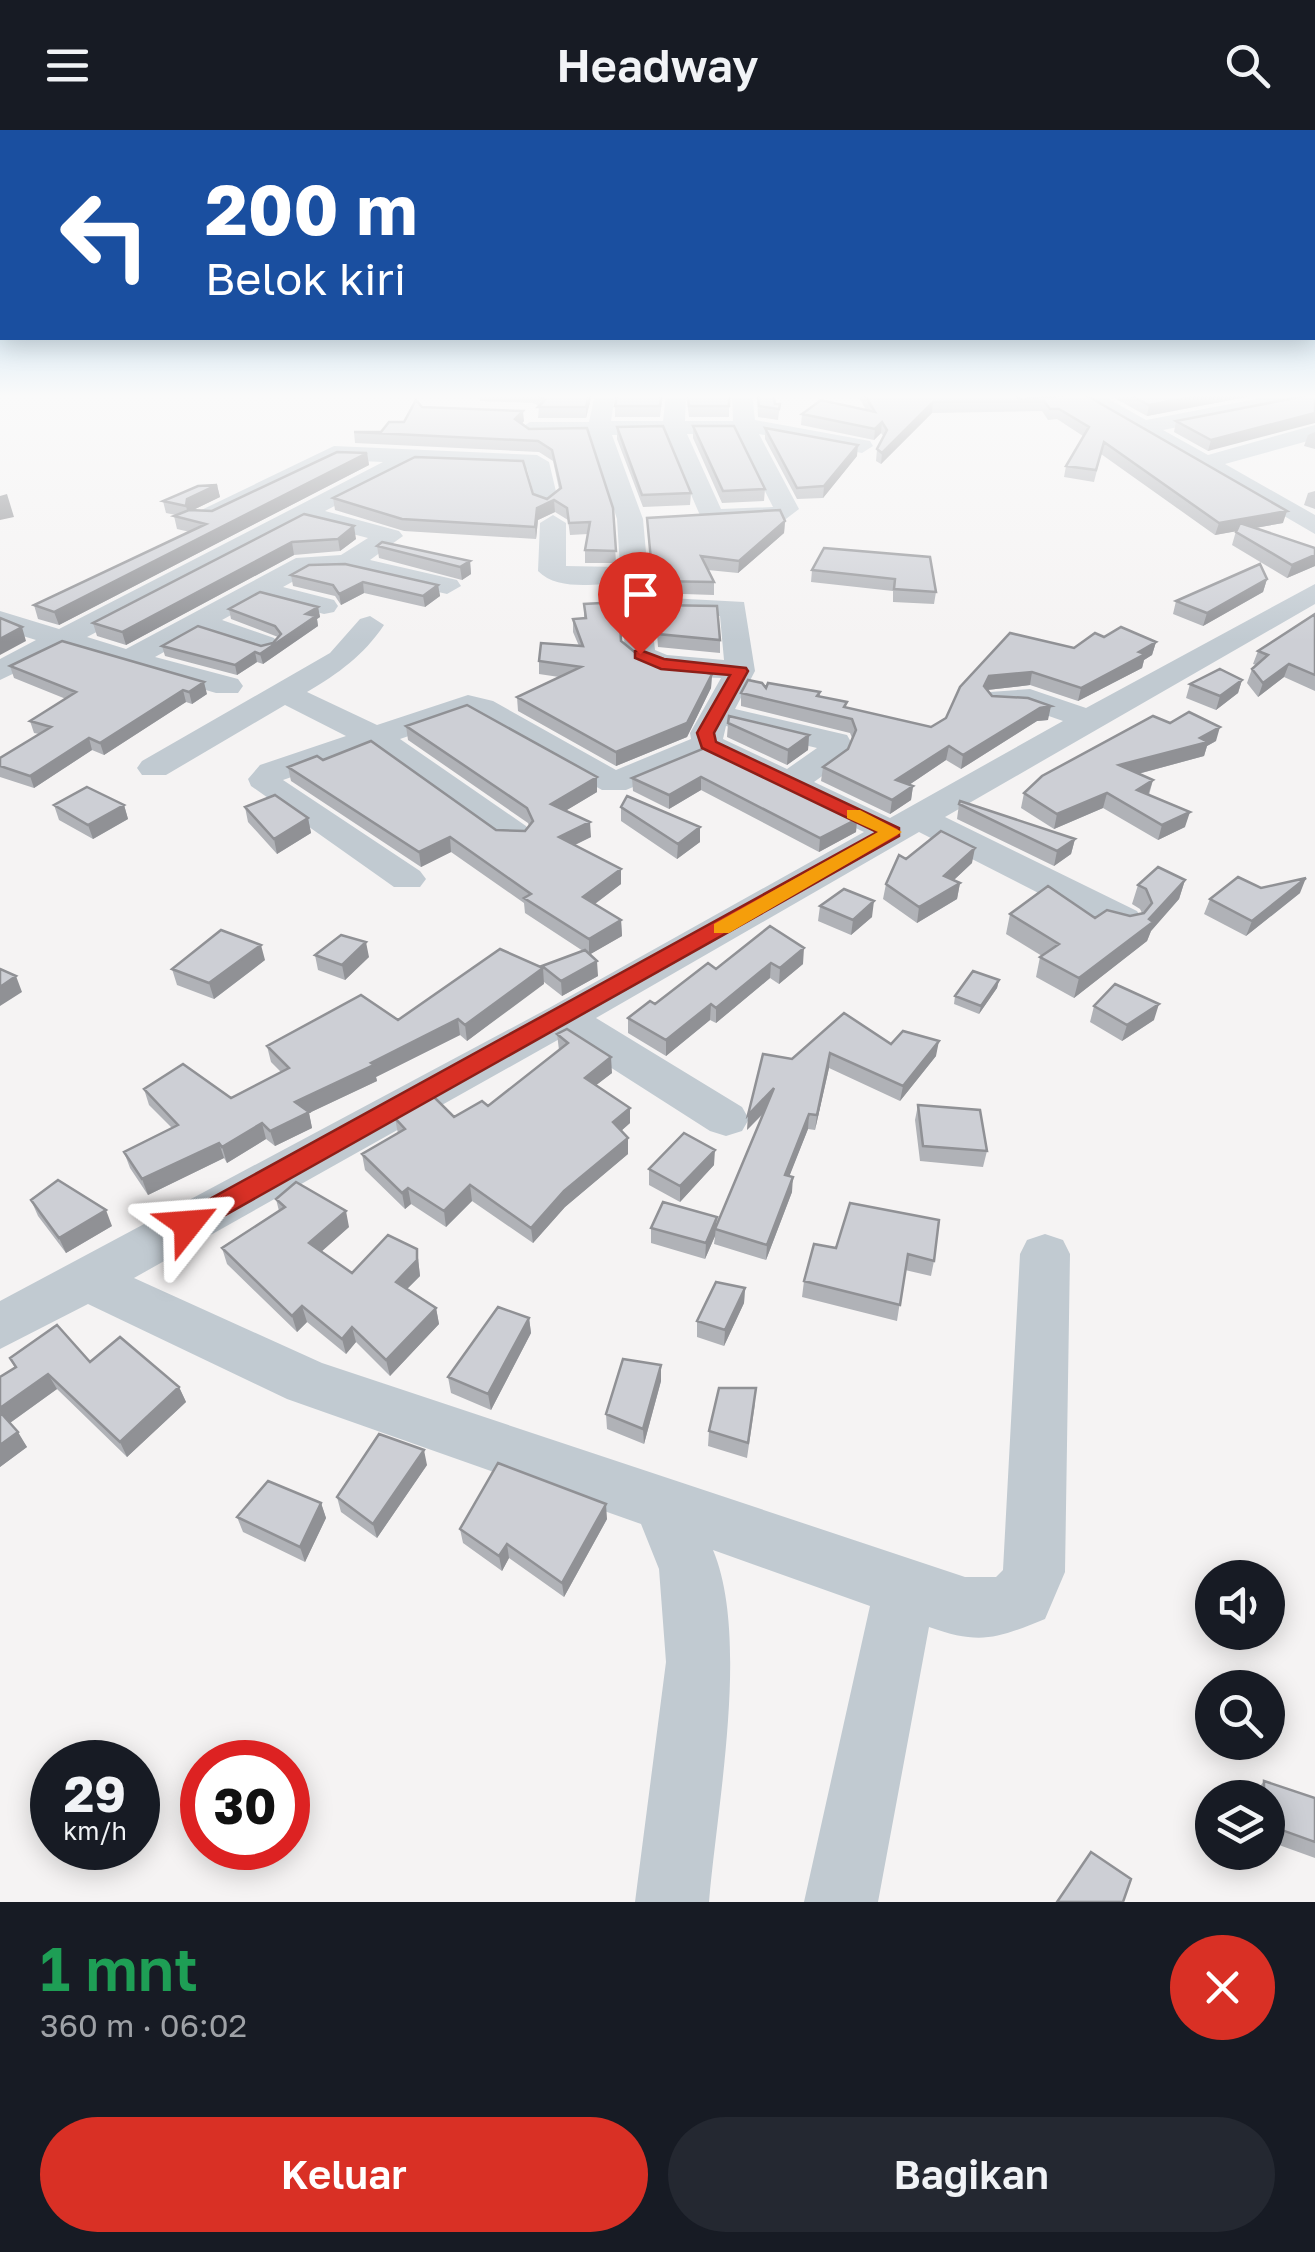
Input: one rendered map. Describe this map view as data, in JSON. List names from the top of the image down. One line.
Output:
{"page":{"header":"Headway","turn":["200 m","Belok kiri"],"speed":"29 km/h","limit":"30","heading":["1 mnt","360 m · 06:02"],"buttons":["Keluar","Bagikan"]}}
